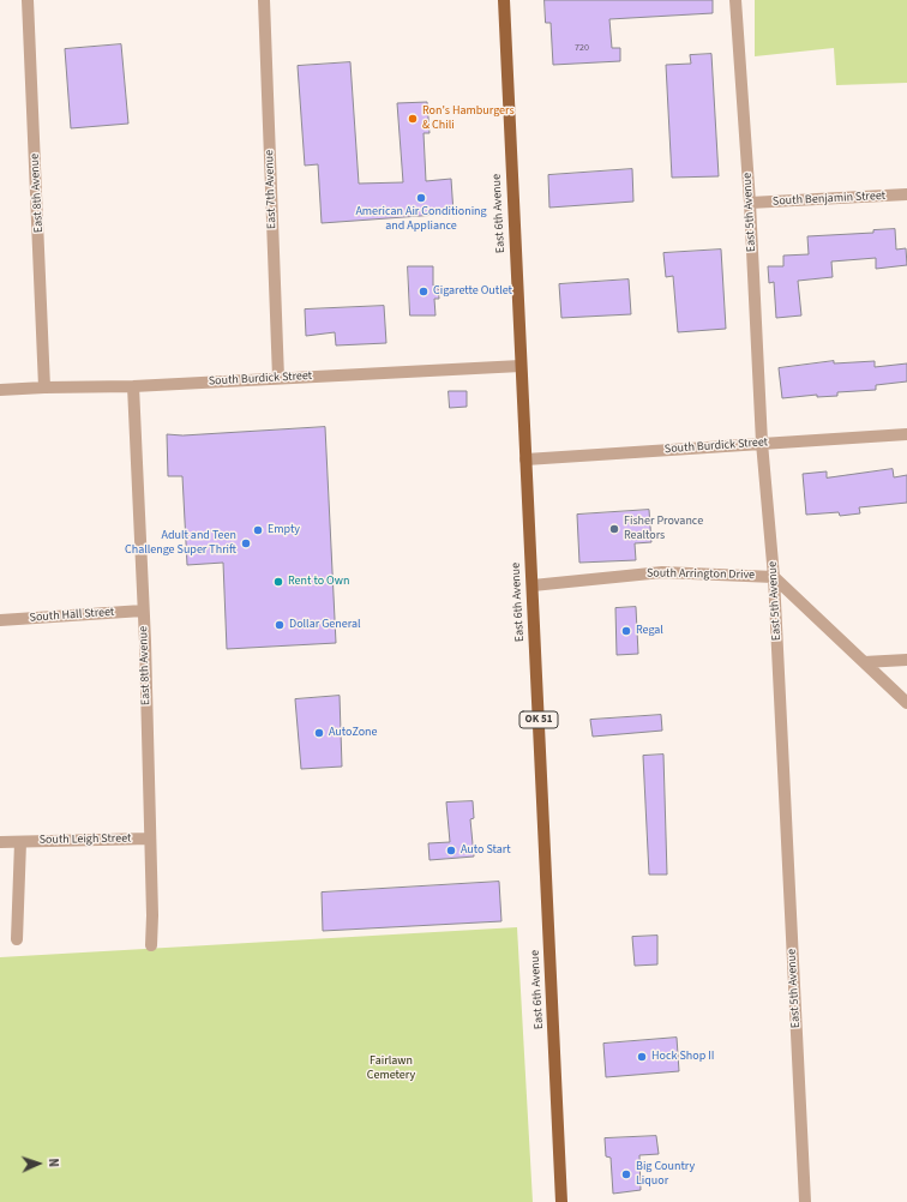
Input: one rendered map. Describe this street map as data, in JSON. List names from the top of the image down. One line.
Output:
{"streets":{"main road":["East 6th Avenue","OK 51"],"street":["East 7th Avenue","East 8th Avenue","South Benjamin Street","East 5th Avenue","South Burdick Street","South Arrington Drive","South Hall Street","South Leigh Street"]},"crossings":[["East 7th Avenue","South Burdick Street"],["East 8th Avenue","South Burdick Street"],["East 8th Avenue","South Hall Street"],["East 8th Avenue","South Leigh Street"],["South Benjamin Street","East 5th Avenue"],["East 5th Avenue","South Burdick Street"],["East 5th Avenue","South Arrington Drive"],["East 6th Avenue","South Burdick Street"],["East 6th Avenue","South Arrington Drive"]],"parks":["Fairlawn Cemetery"],"places":["Ron's Hamburgers & Chili","American Air Conditioning and Appliance","Cigarette Outlet","Fisher Provance Realtors","Empty","Adult and Teen Challenge Super Thrift","Rent to Own","Dollar General","Regal","AutoZone","Auto Start","Hock Shop II","Big Country Liquor"],"house_numbers":["720"],"north":"right"}
